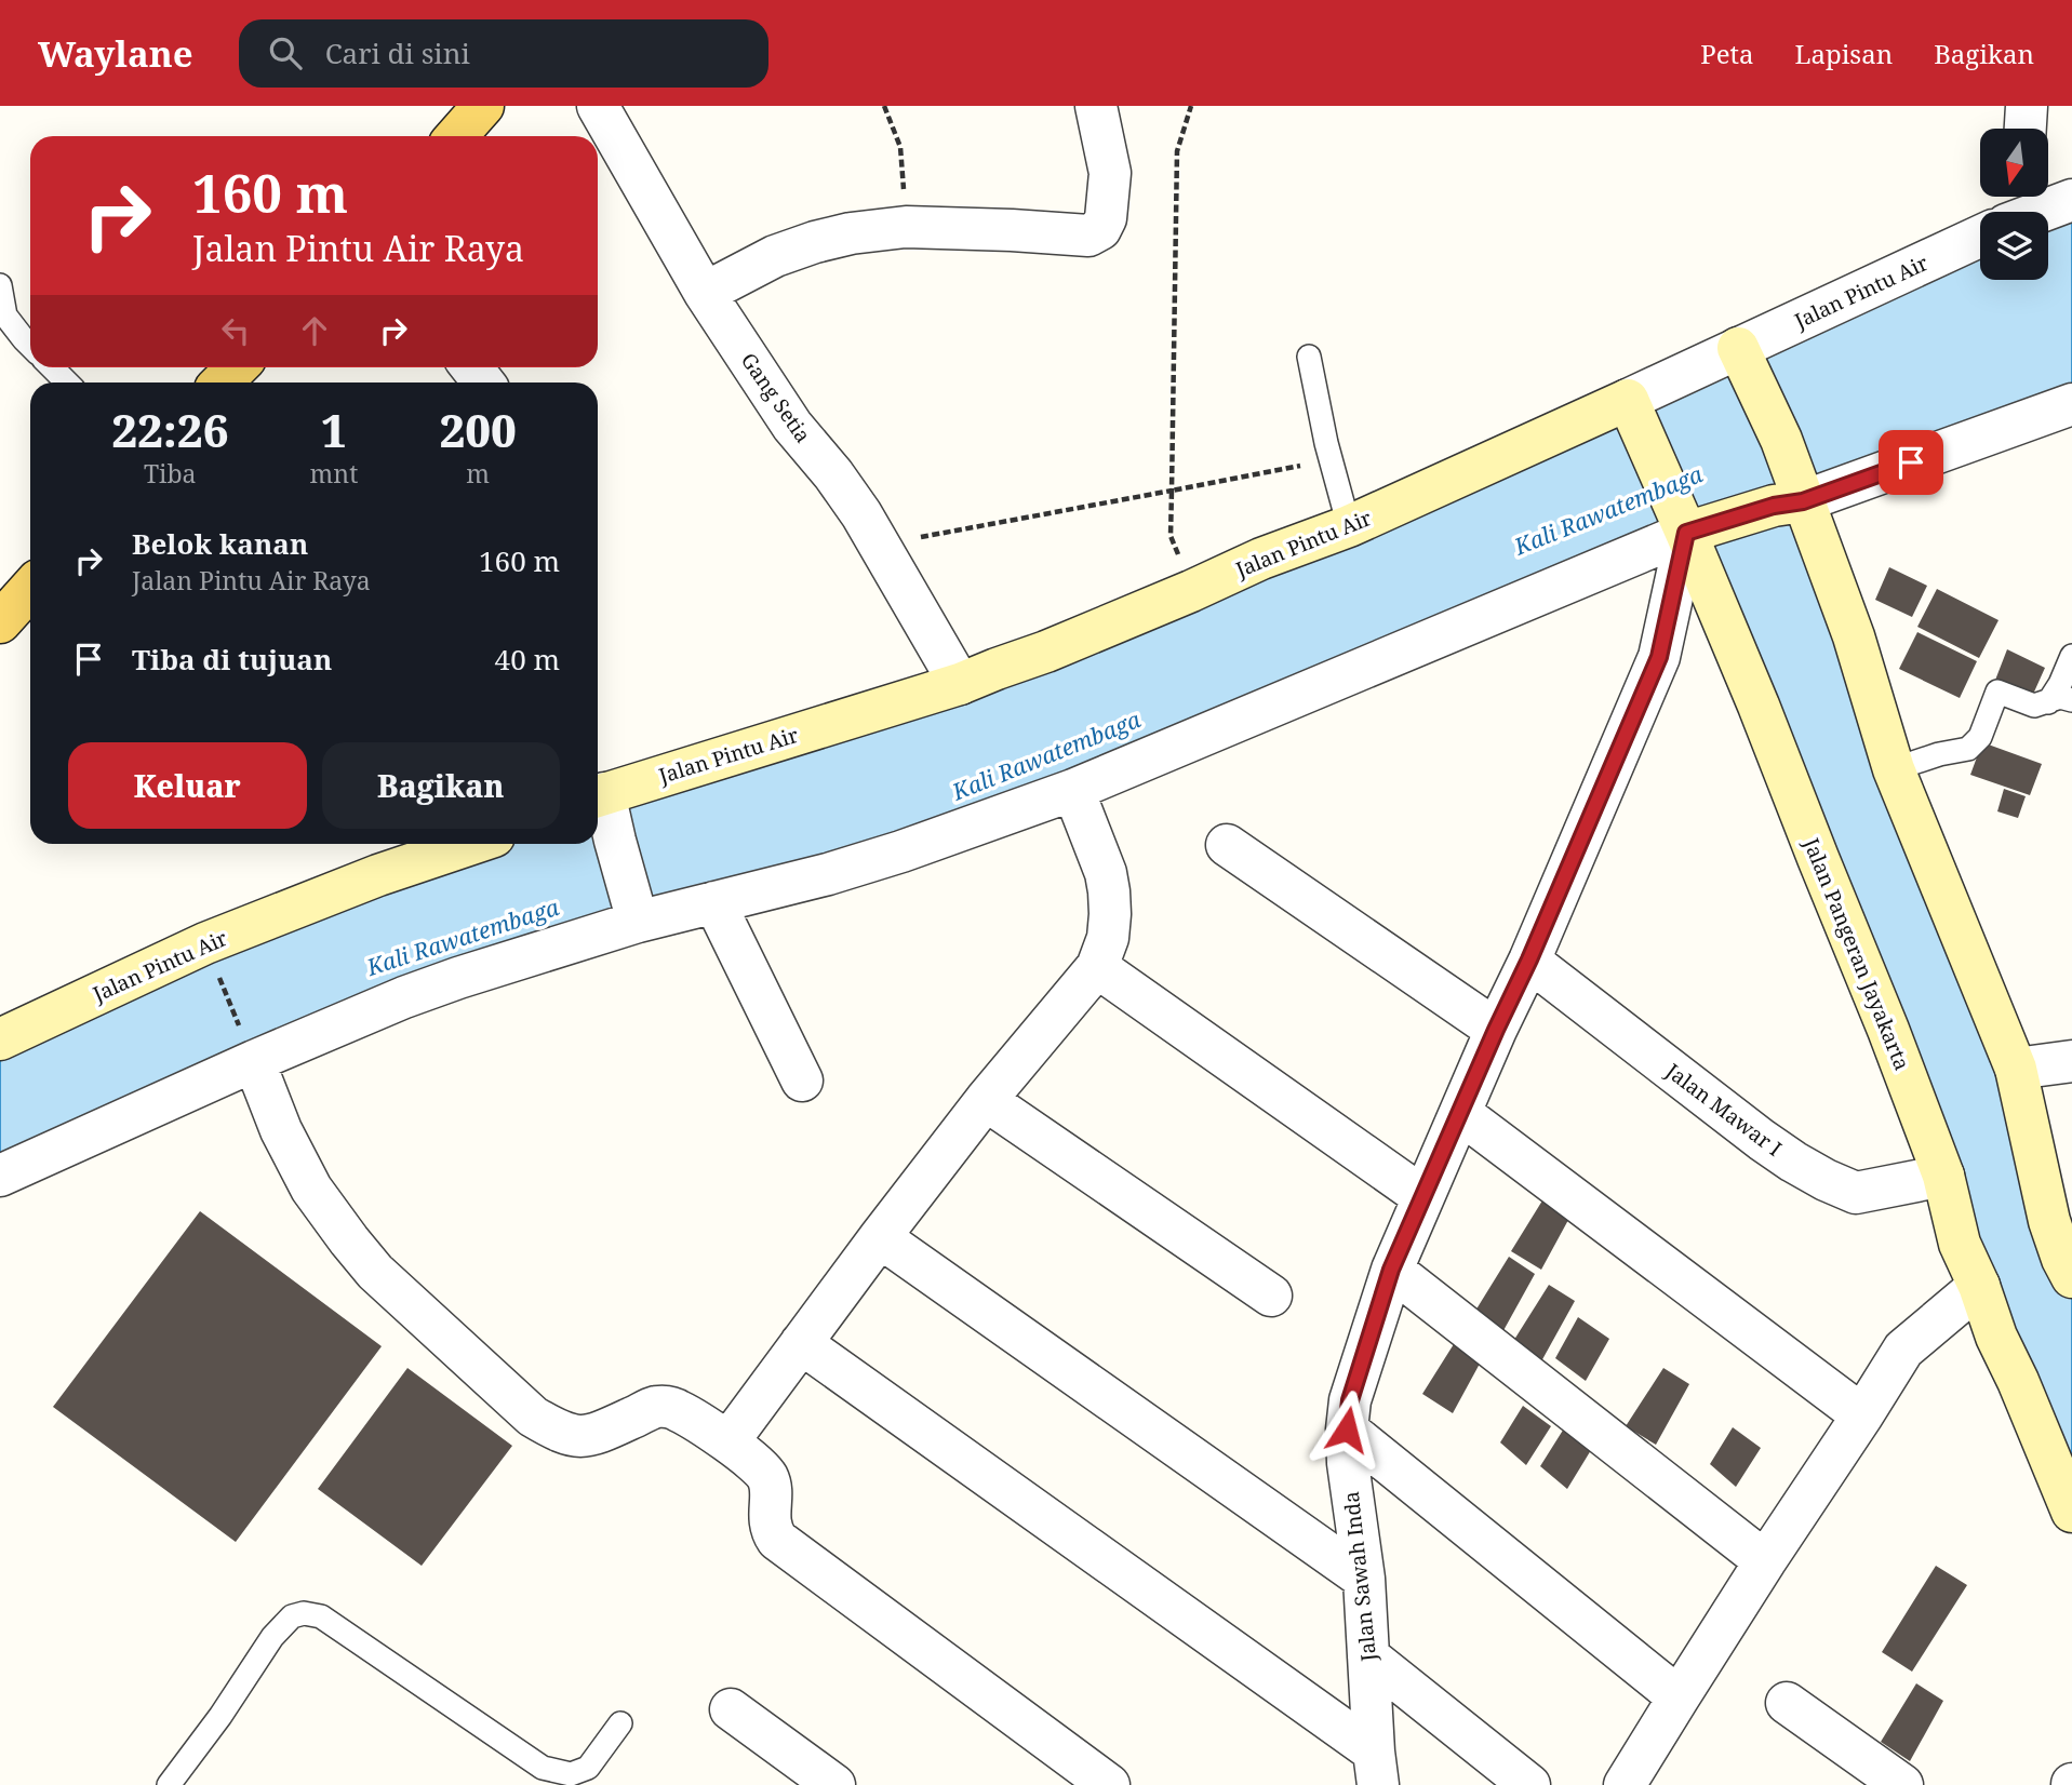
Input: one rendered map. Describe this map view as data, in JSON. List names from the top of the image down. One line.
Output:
{"streets":{"street":["Jalan Pintu Air","Gang Setia","Jalan Pangeran Jayakarta","Jalan Mawar I","Jalan Sawah Inda"]},"crossings":[["Jalan Pintu Air","Gang Setia"],["Jalan Pintu Air","Jalan Pangeran Jayakarta"],["Jalan Pangeran Jayakarta","Jalan Mawar I"],["Jalan Pangeran Jayakarta","Jalan Sawah Inda"],["Jalan Mawar I","Jalan Sawah Inda"]],"water":["Kali Rawatembaga"],"north":"bottom","page":{"header":"Waylane","search":"Cari di sini","nav":["Peta","Lapisan","Bagikan"],"turn":["160 m","Jalan Pintu Air Raya"],"eta":["22:26","Tiba","1","mnt","200","m"],"list":[{"name":"Belok kanan","note":"Jalan Pintu Air Raya","value":"160 m"},{"name":"Tiba di tujuan","value":"40 m"}],"buttons":["Keluar","Bagikan"]}}
